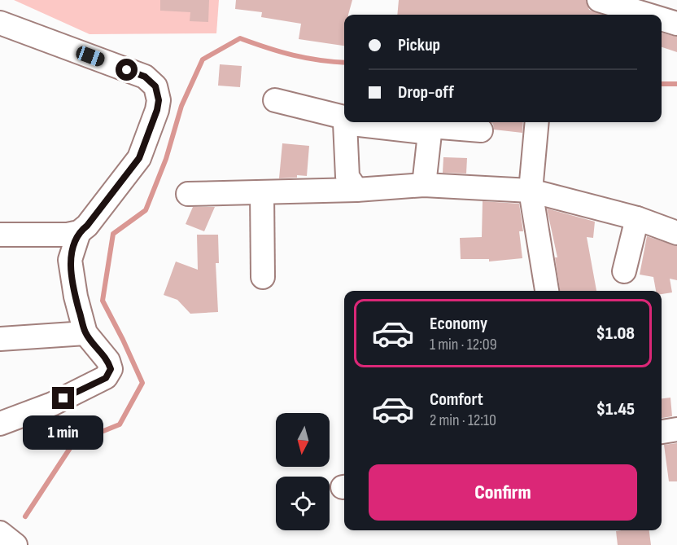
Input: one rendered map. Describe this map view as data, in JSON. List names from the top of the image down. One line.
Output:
{"north":"bottom","page":{"banner":["Pickup","Drop-off"],"list":[{"name":"Economy","note":"1 min · 12:09","value":"$1.08"},{"name":"Comfort","note":"2 min · 12:10","value":"$1.45"}],"bubble":"1 min","buttons":"Confirm"}}
